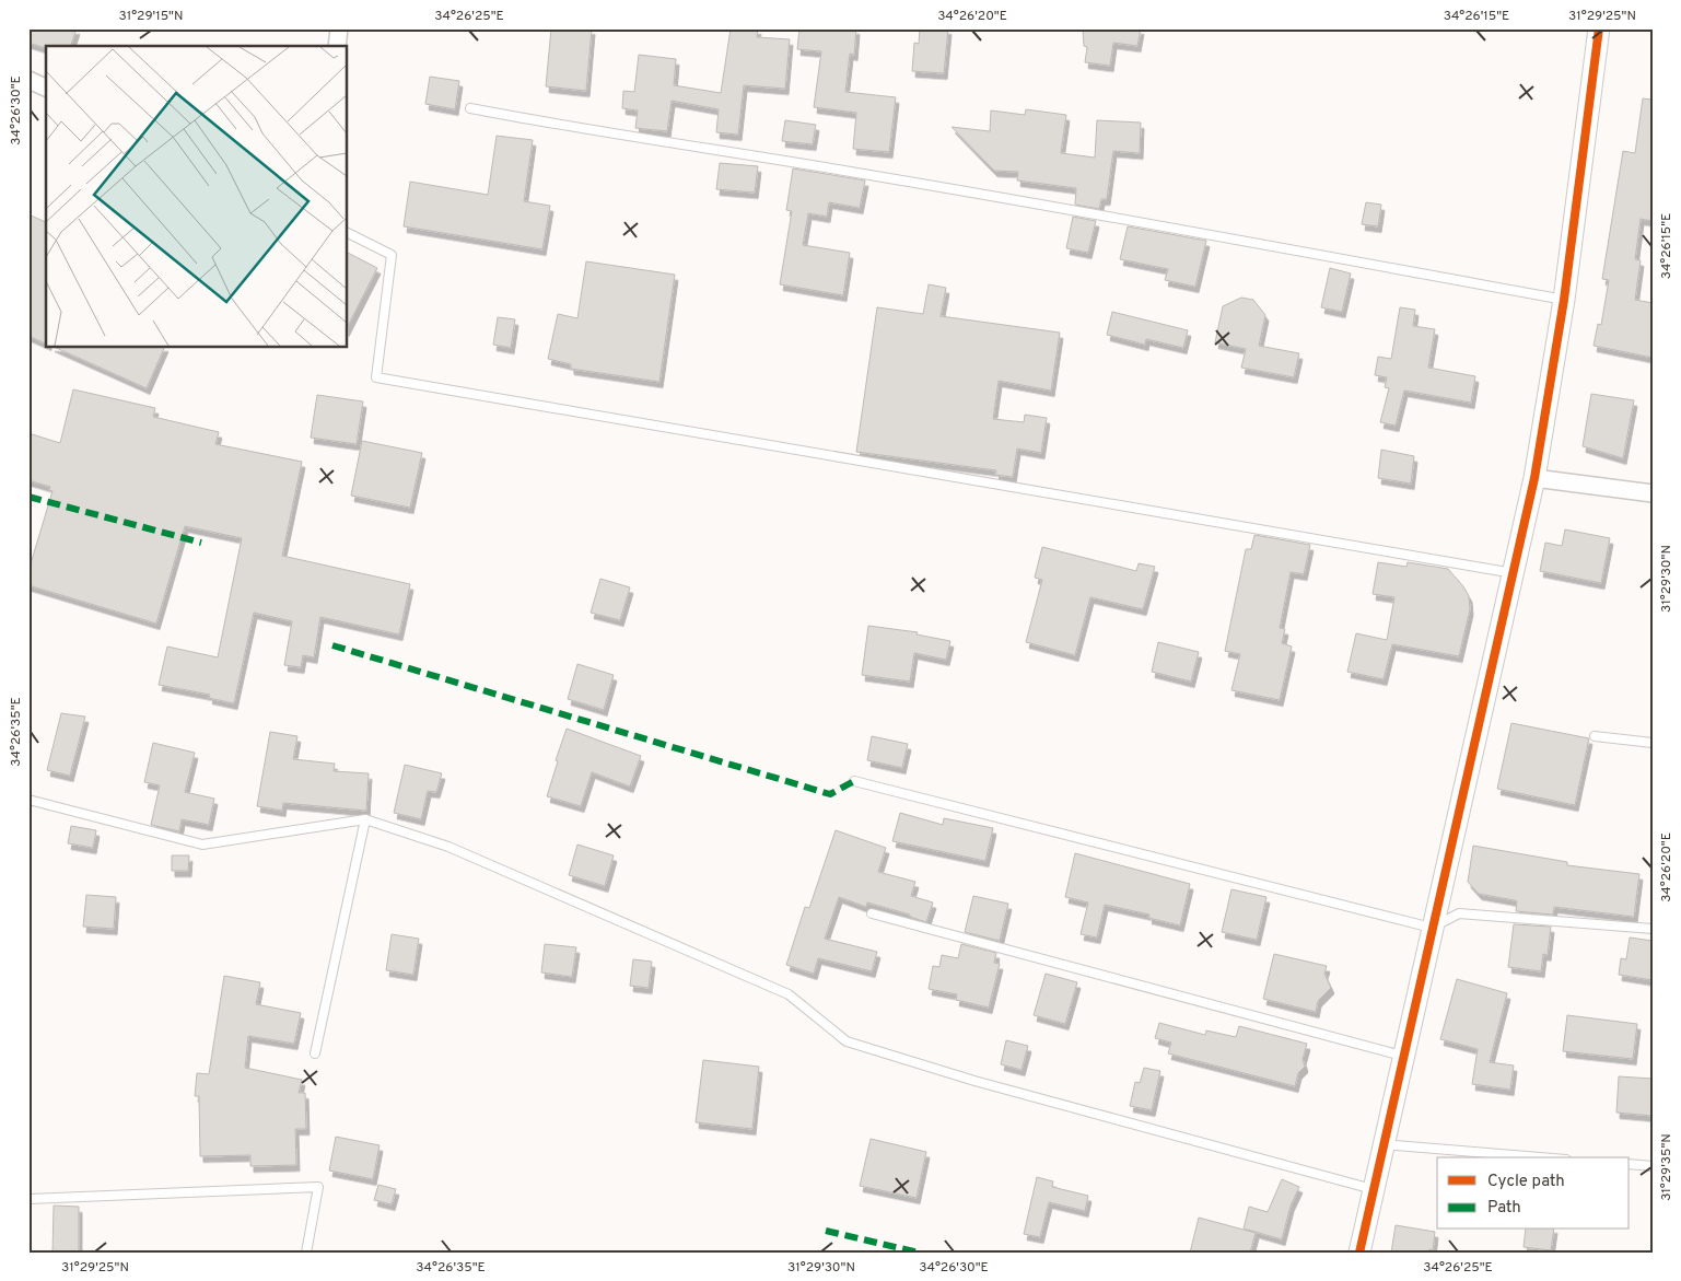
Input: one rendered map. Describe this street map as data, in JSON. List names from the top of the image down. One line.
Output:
{"legend":["Cycle path","Path"],"coordinates":["31°29'15\"N","34°26'25\"E","34°26'20\"E","34°26'15\"E","31°29'25\"N","34°26'30\"E","31°29'30\"N","34°26'35\"E","31°29'35\"N"]}
